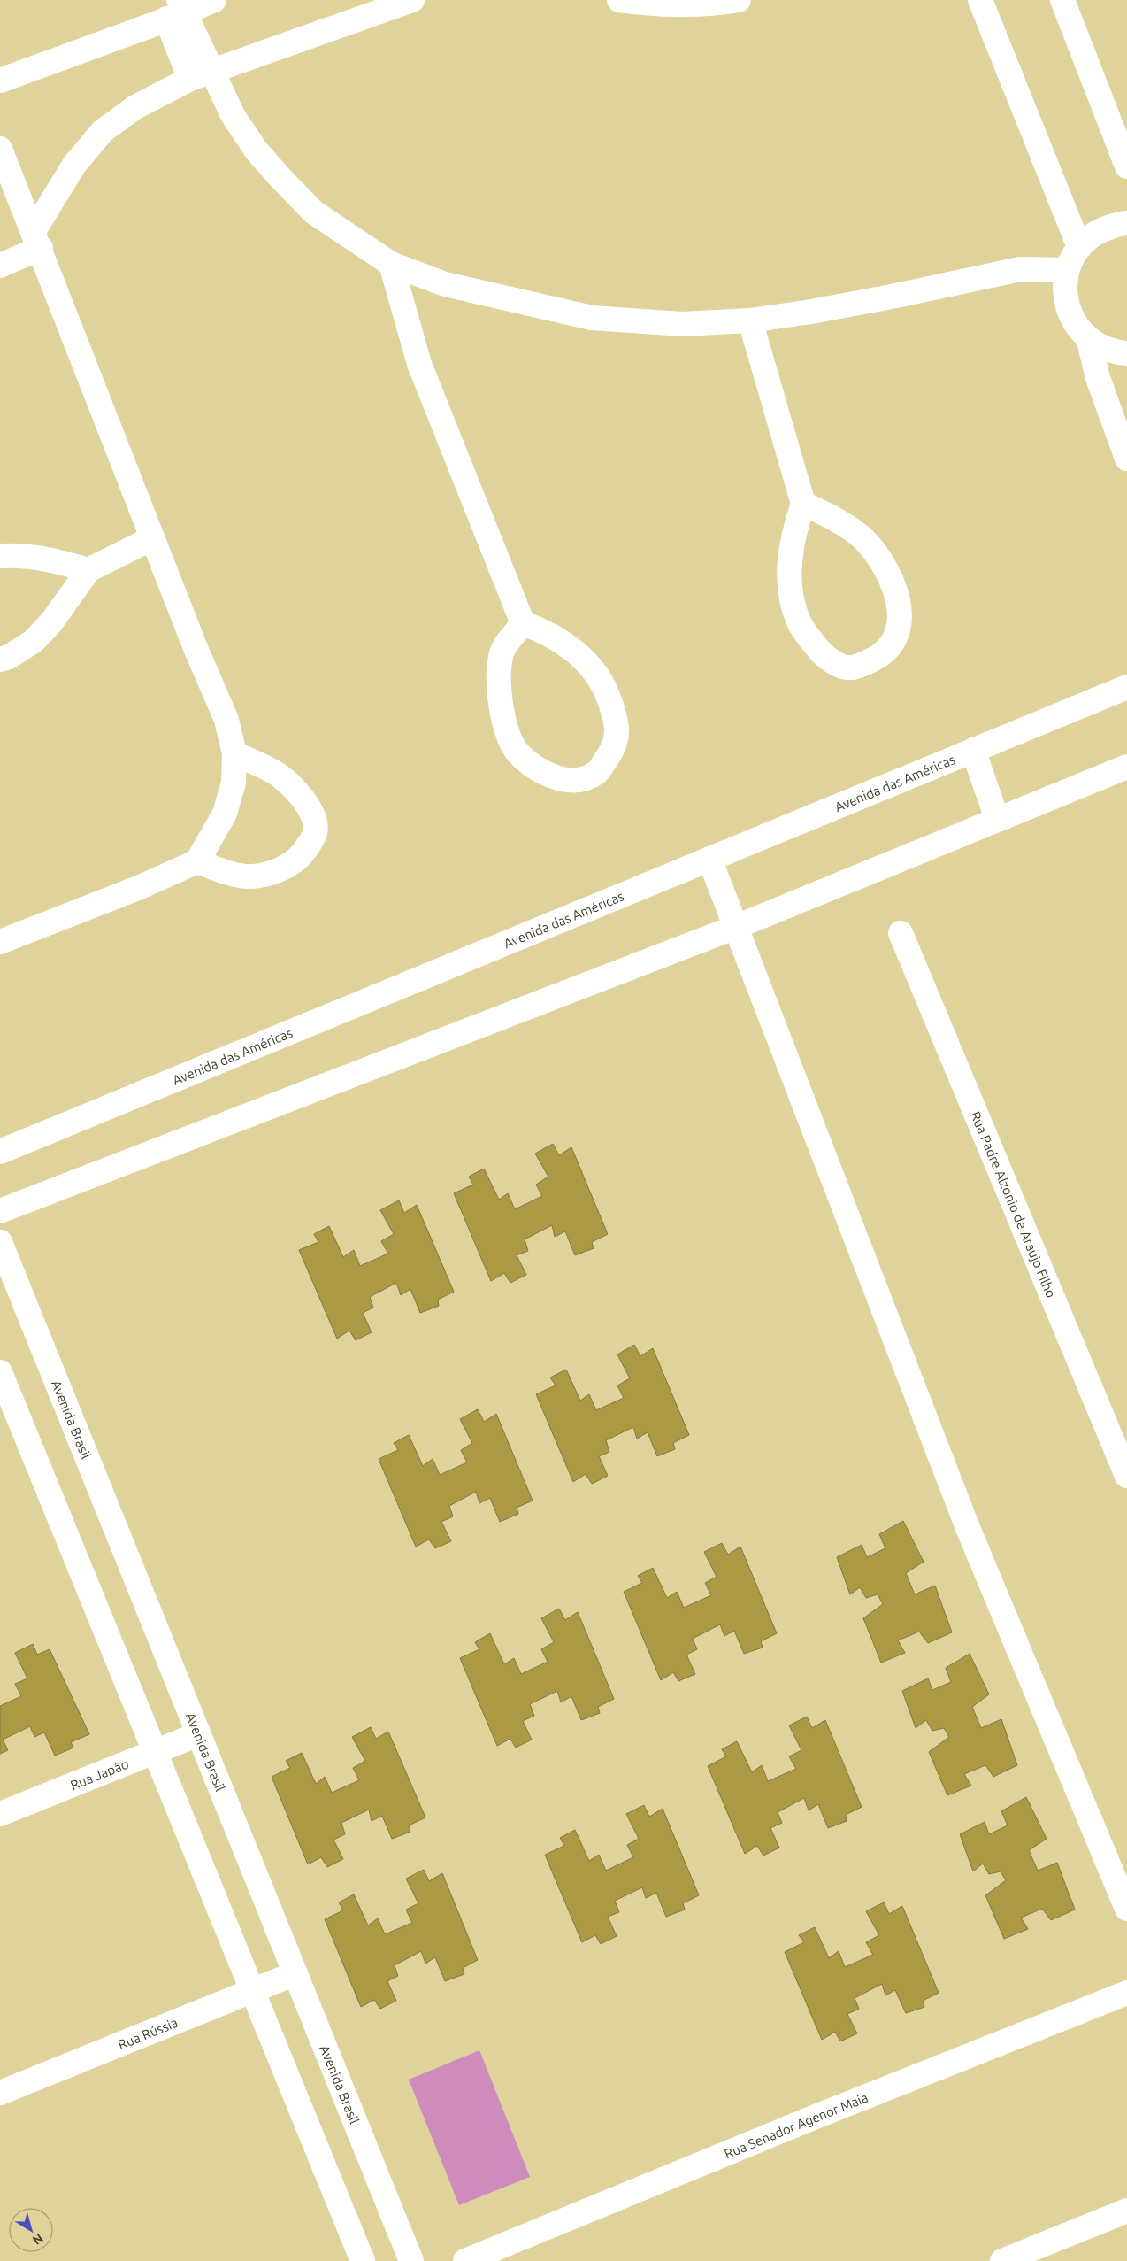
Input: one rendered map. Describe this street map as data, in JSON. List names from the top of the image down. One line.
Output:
{"streets":{"street":["Avenida das Américas","Rua Padre Alzonio de Araujo Filho","Avenida Brasil","Rua Japâo","Rua Rússia","Rua Senador Agenor Maia"]},"crossings":[["Avenida Brasil","Rua Japâo"],["Avenida Brasil","Rua Rússia"]],"north":"bottom right"}
